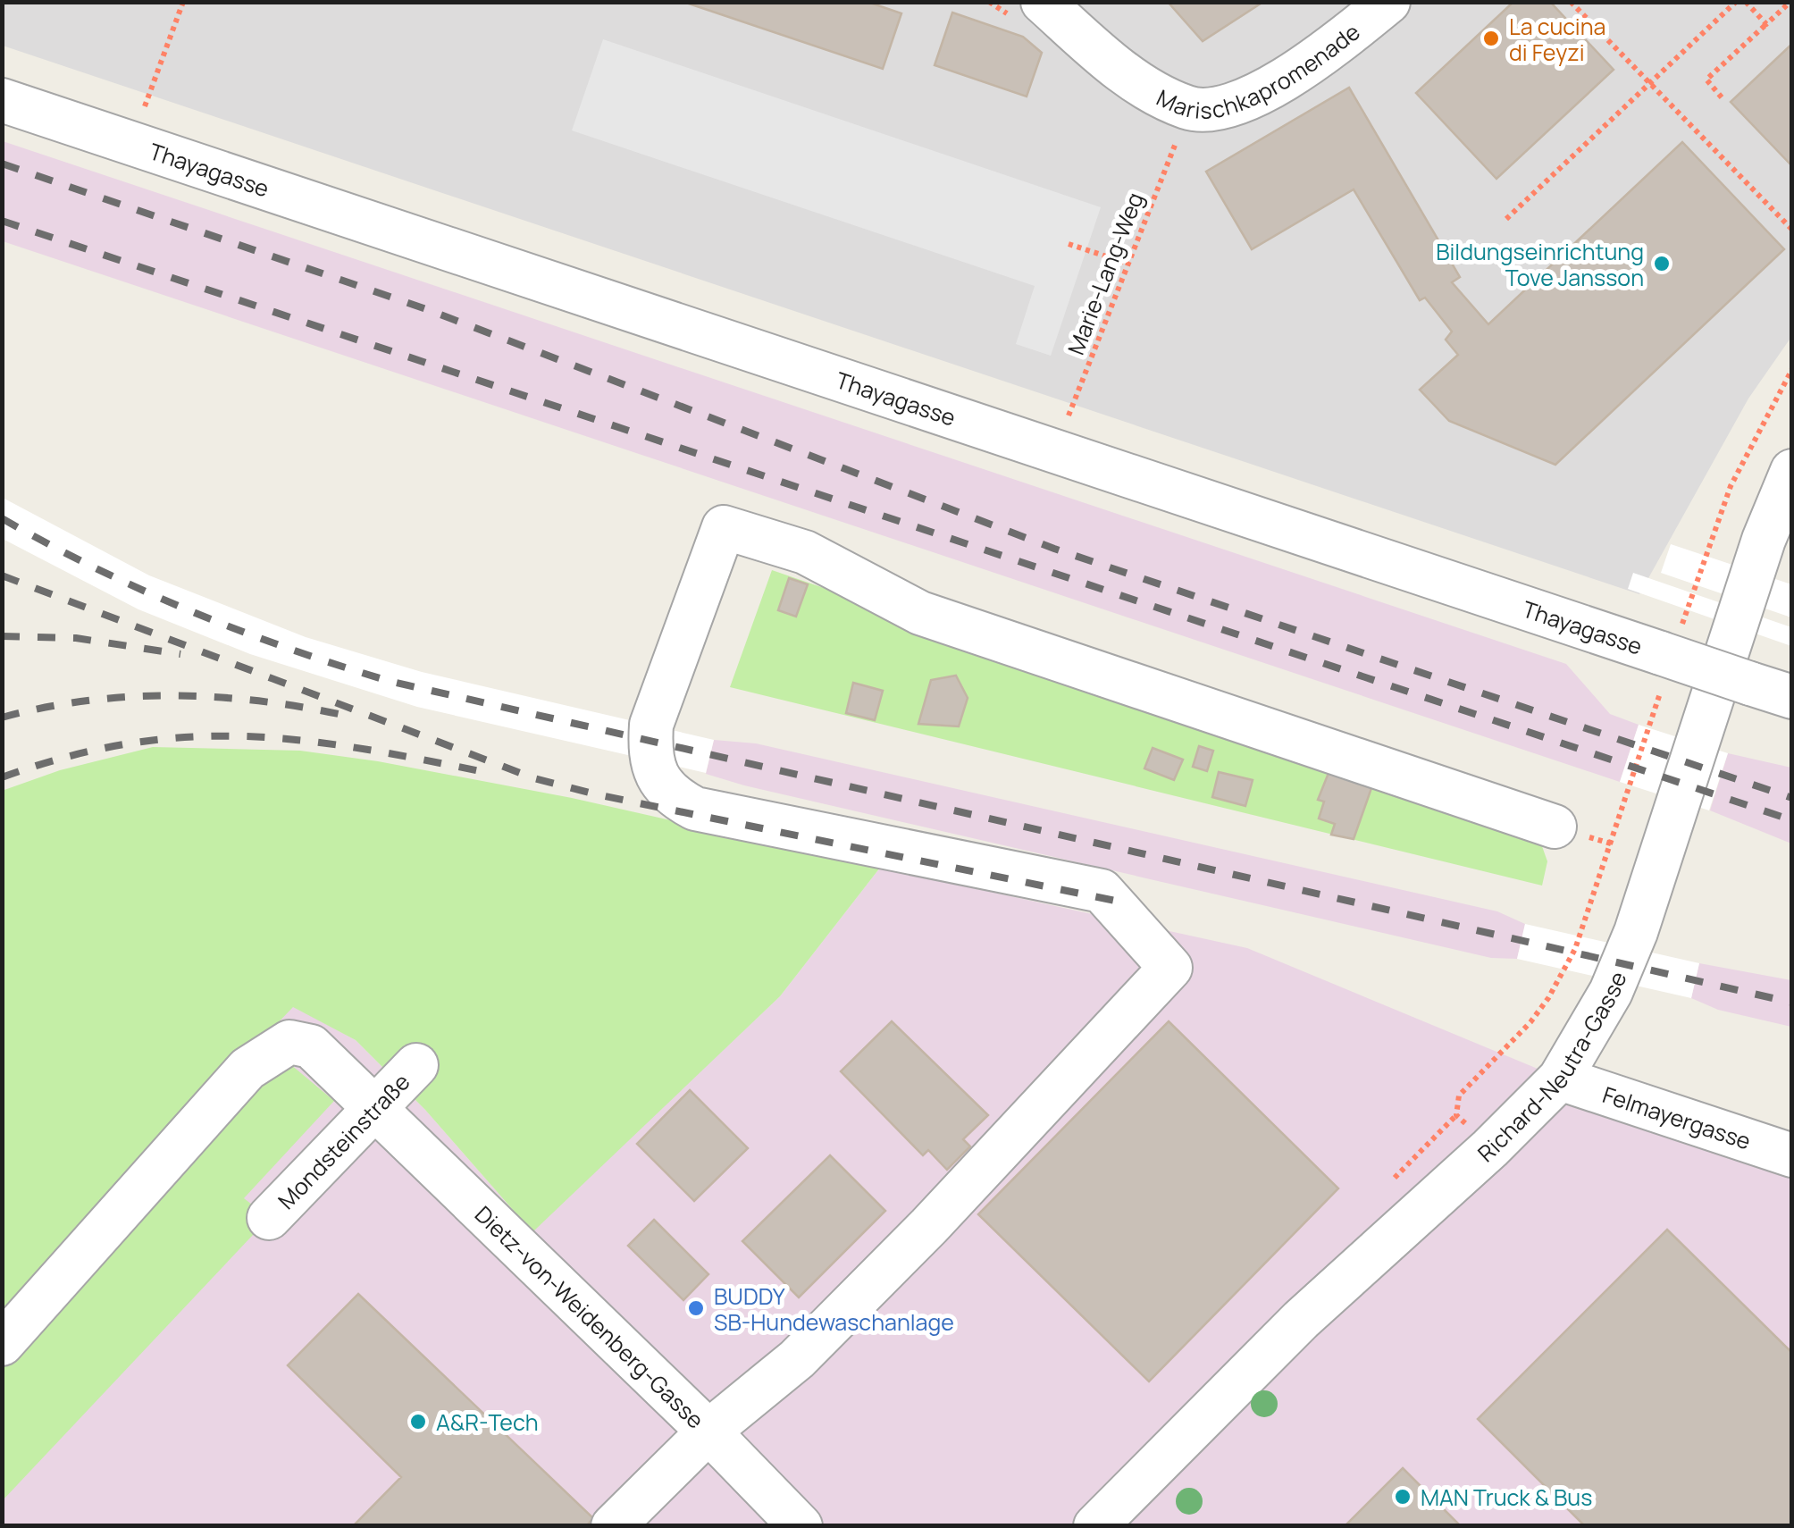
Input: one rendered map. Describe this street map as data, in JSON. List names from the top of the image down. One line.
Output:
{"streets":{"street":["Marischkapromenade","Thayagasse","Richard-Neutra-Gasse","Felmayergasse","Mondsteinstraße","Dietz-von-Weidenberg-Gasse"],"path":["Marie-Lang-Weg"]},"crossings":[["Marischkapromenade","Marie-Lang-Weg"],["Thayagasse","Marie-Lang-Weg"],["Richard-Neutra-Gasse","Felmayergasse"],["Mondsteinstraße","Dietz-von-Weidenberg-Gasse"]],"places":["La cucina di Feyzi","Bildungseinrichtung Tove Jansson","BUDDY SB-Hundewaschanlage","A&R-Tech","MAN Truck & Bus"]}
